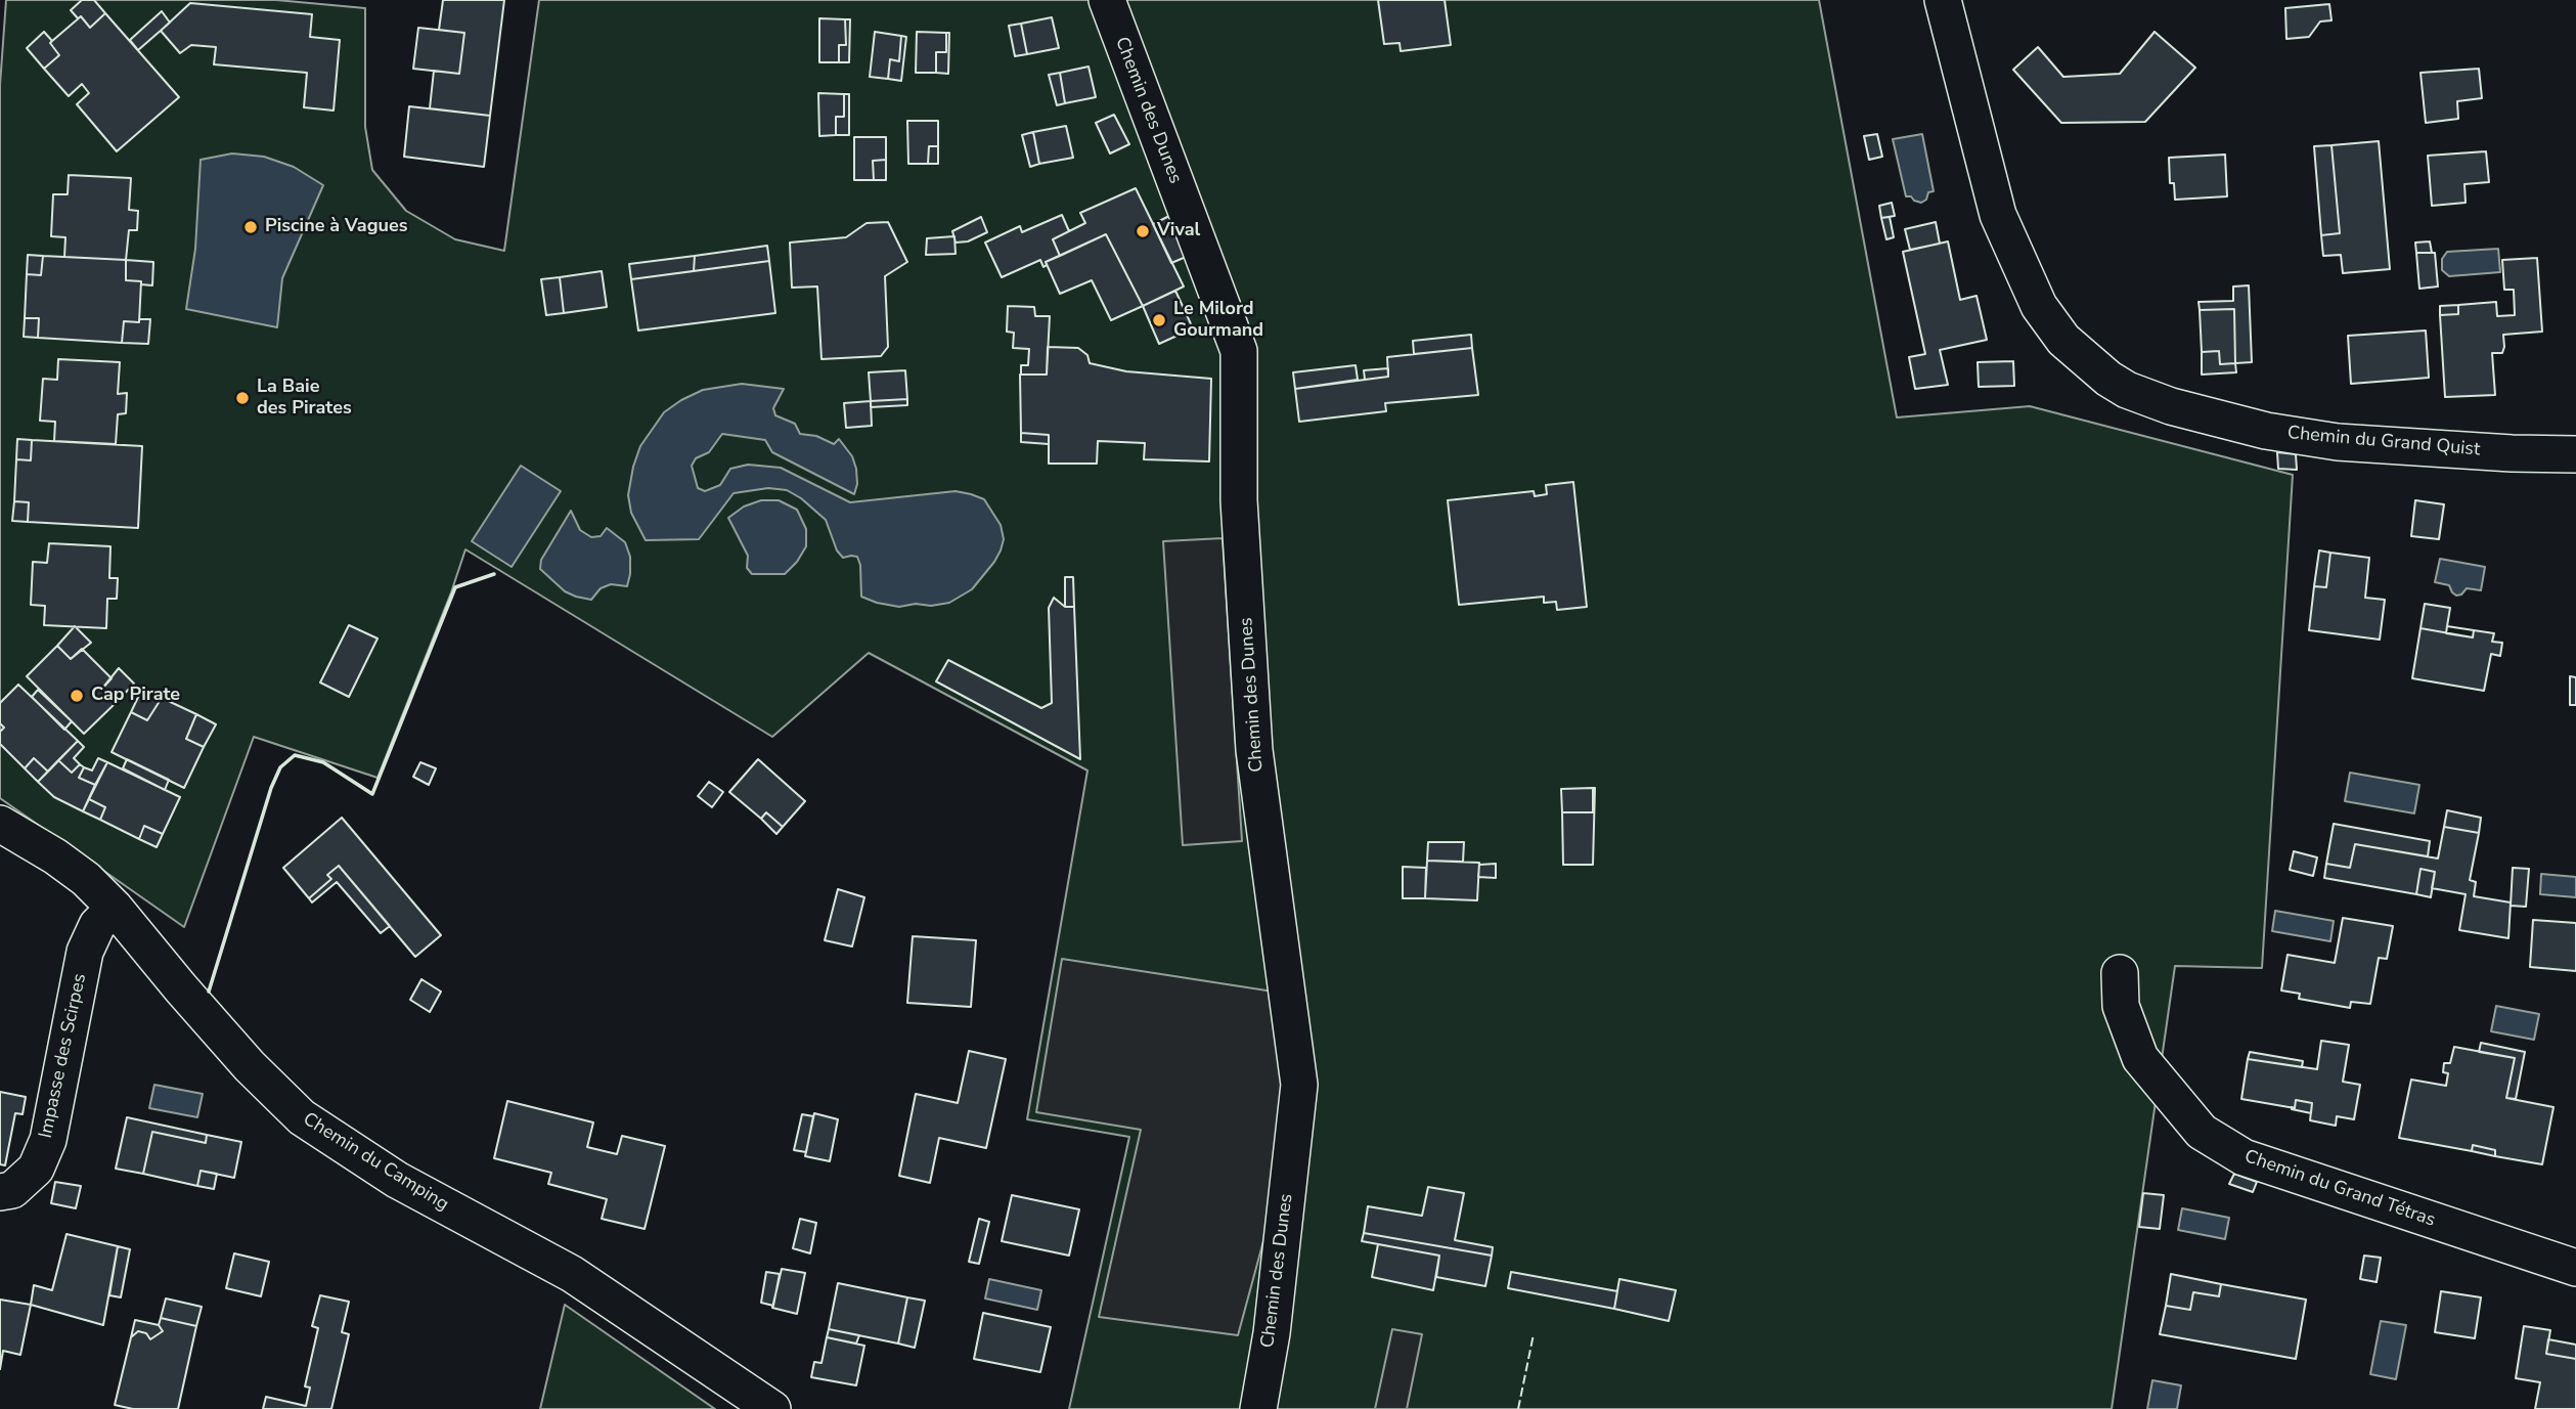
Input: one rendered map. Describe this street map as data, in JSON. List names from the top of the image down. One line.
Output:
{"streets":{"street":["Chemin des Dunes","Chemin du Grand Quist","Impasse des Scirpes","Chemin du Camping","Chemin du Grand Tétras"]},"crossings":[["Impasse des Scirpes","Chemin du Camping"]],"places":["Piscine à Vagues","Vival","Le Milord Gourmand","La Baie des Pirates","Cap Pirate"]}
